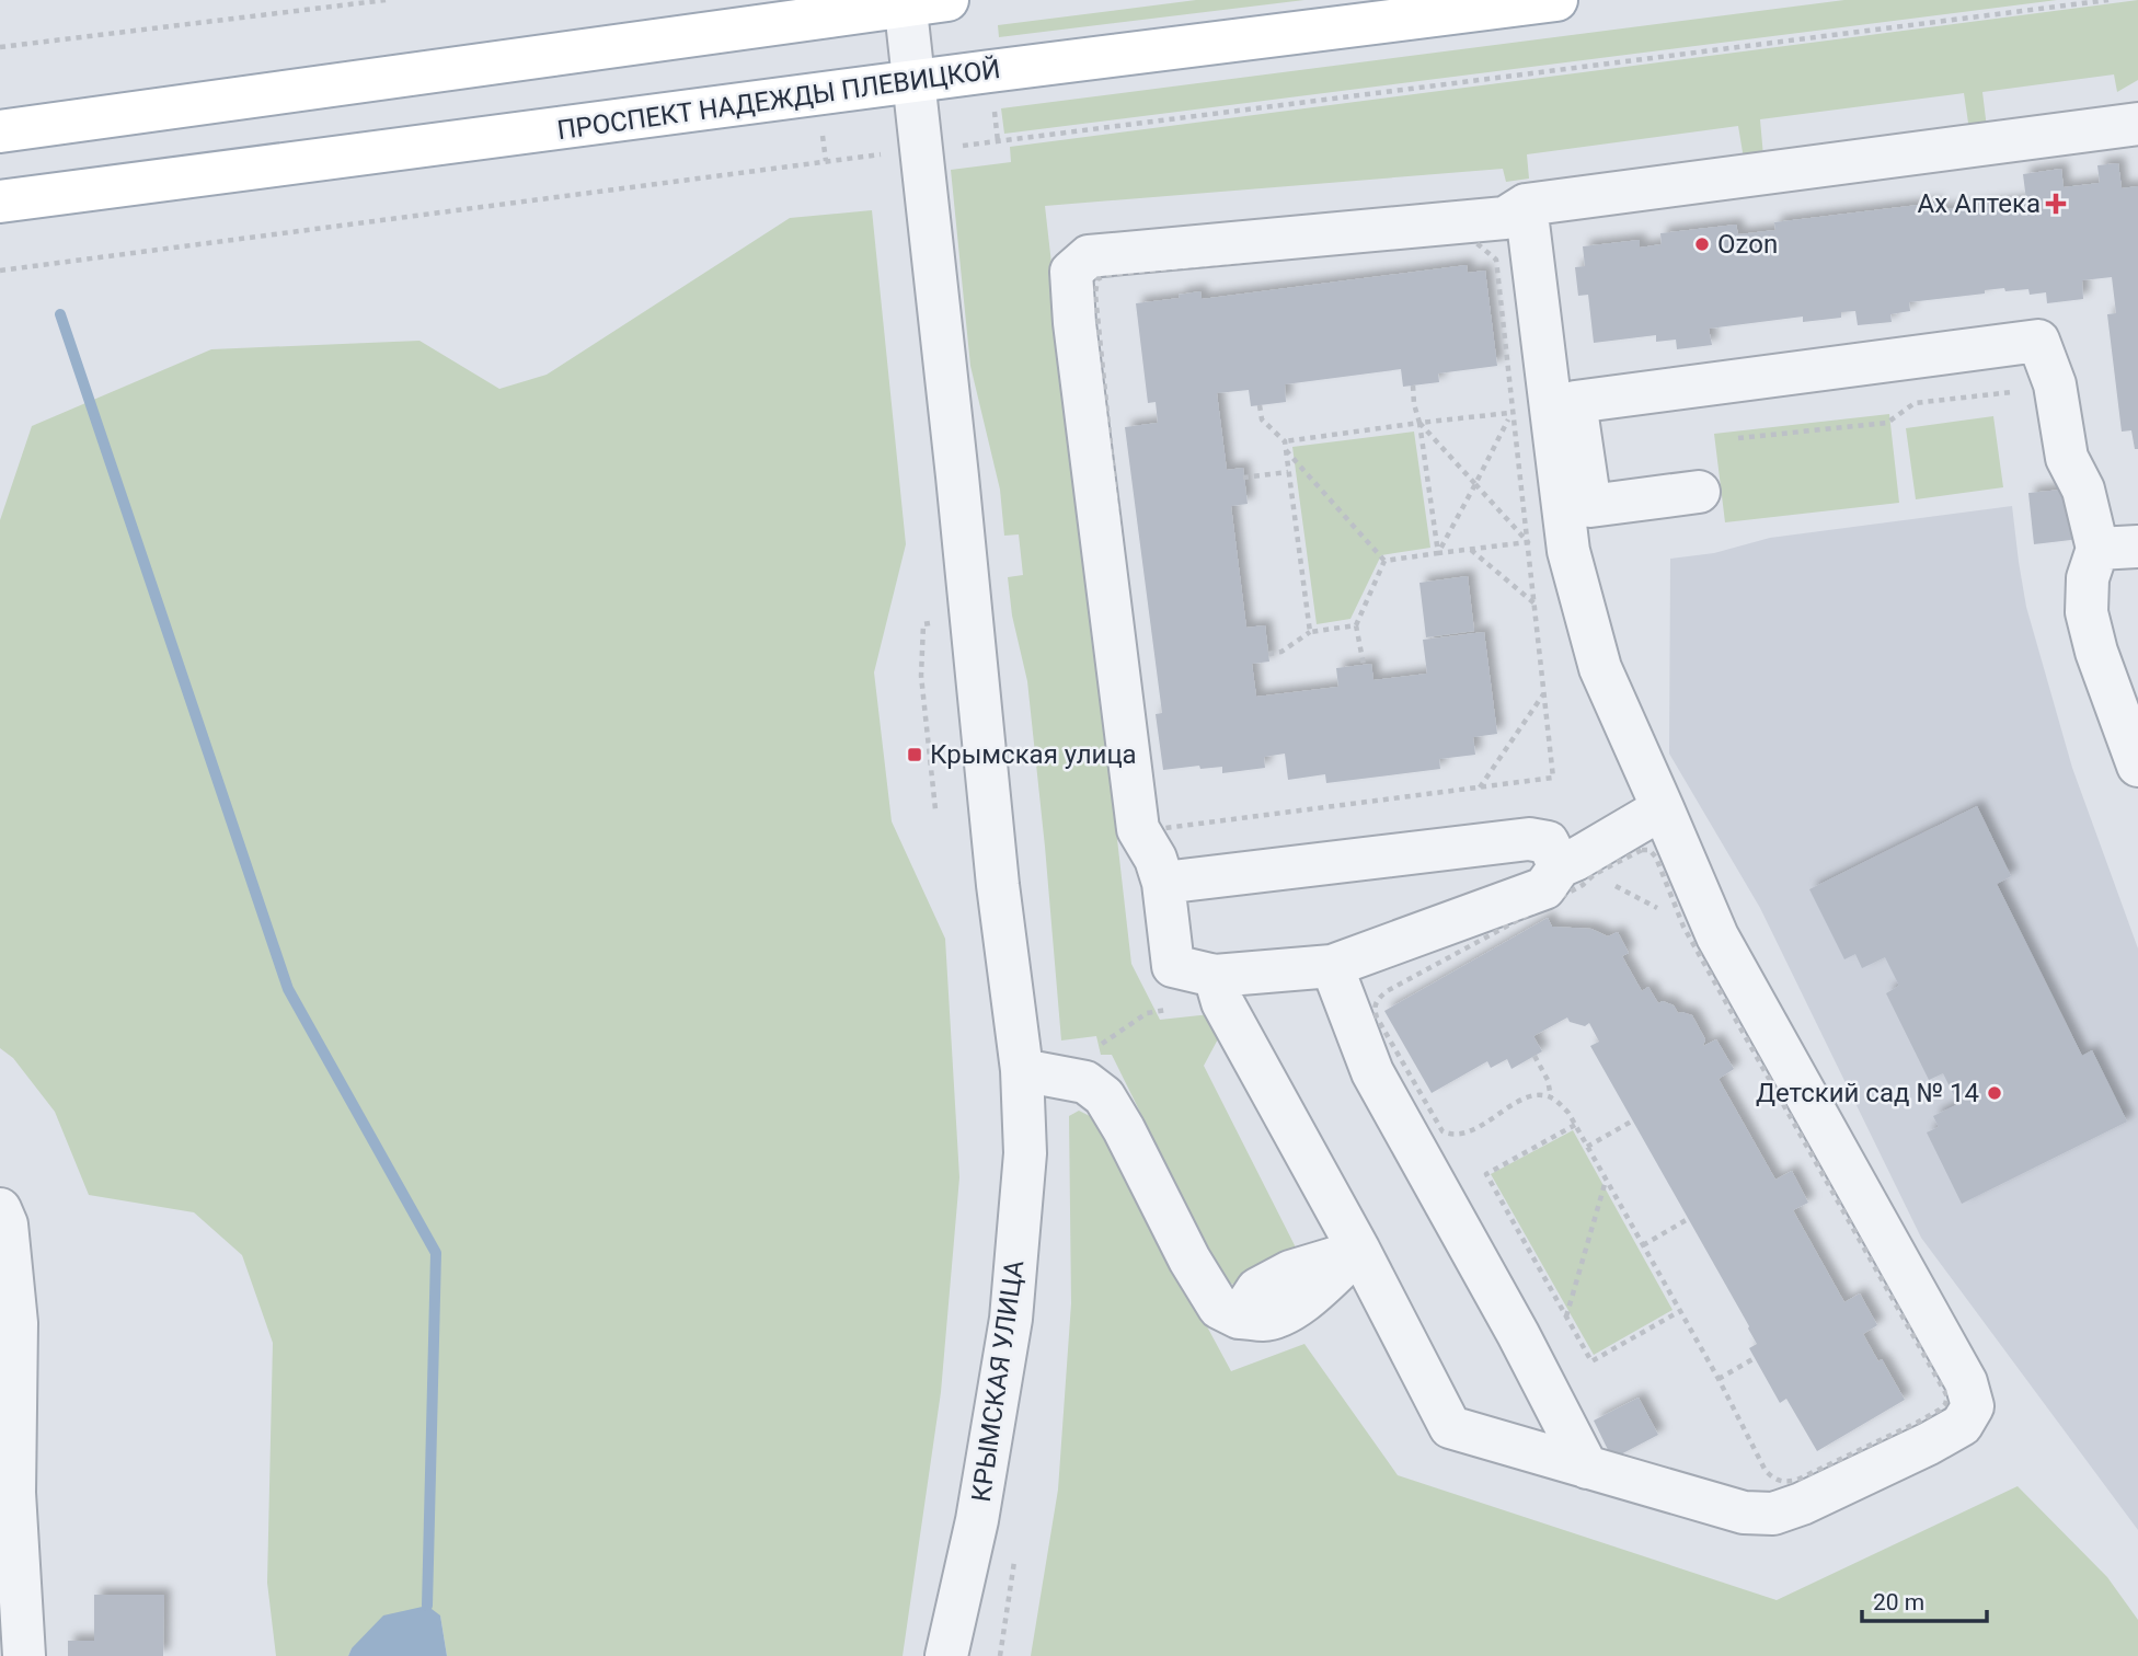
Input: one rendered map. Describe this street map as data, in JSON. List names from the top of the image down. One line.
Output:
{"streets":{"main road":["ПРОСПЕКТ НАДЕЖДЫ ПЛЕВИЦКОЙ"],"street":["КРЫМСКАЯ УЛИЦА"]},"crossings":[["ПРОСПЕКТ НАДЕЖДЫ ПЛЕВИЦКОЙ","КРЫМСКАЯ УЛИЦА"]],"places":{"health":["Ах Аптека"],"other":["Ozon","Детский сад № 14"],"transit":["Крымская улица"]},"scale_bar":"20 m"}
